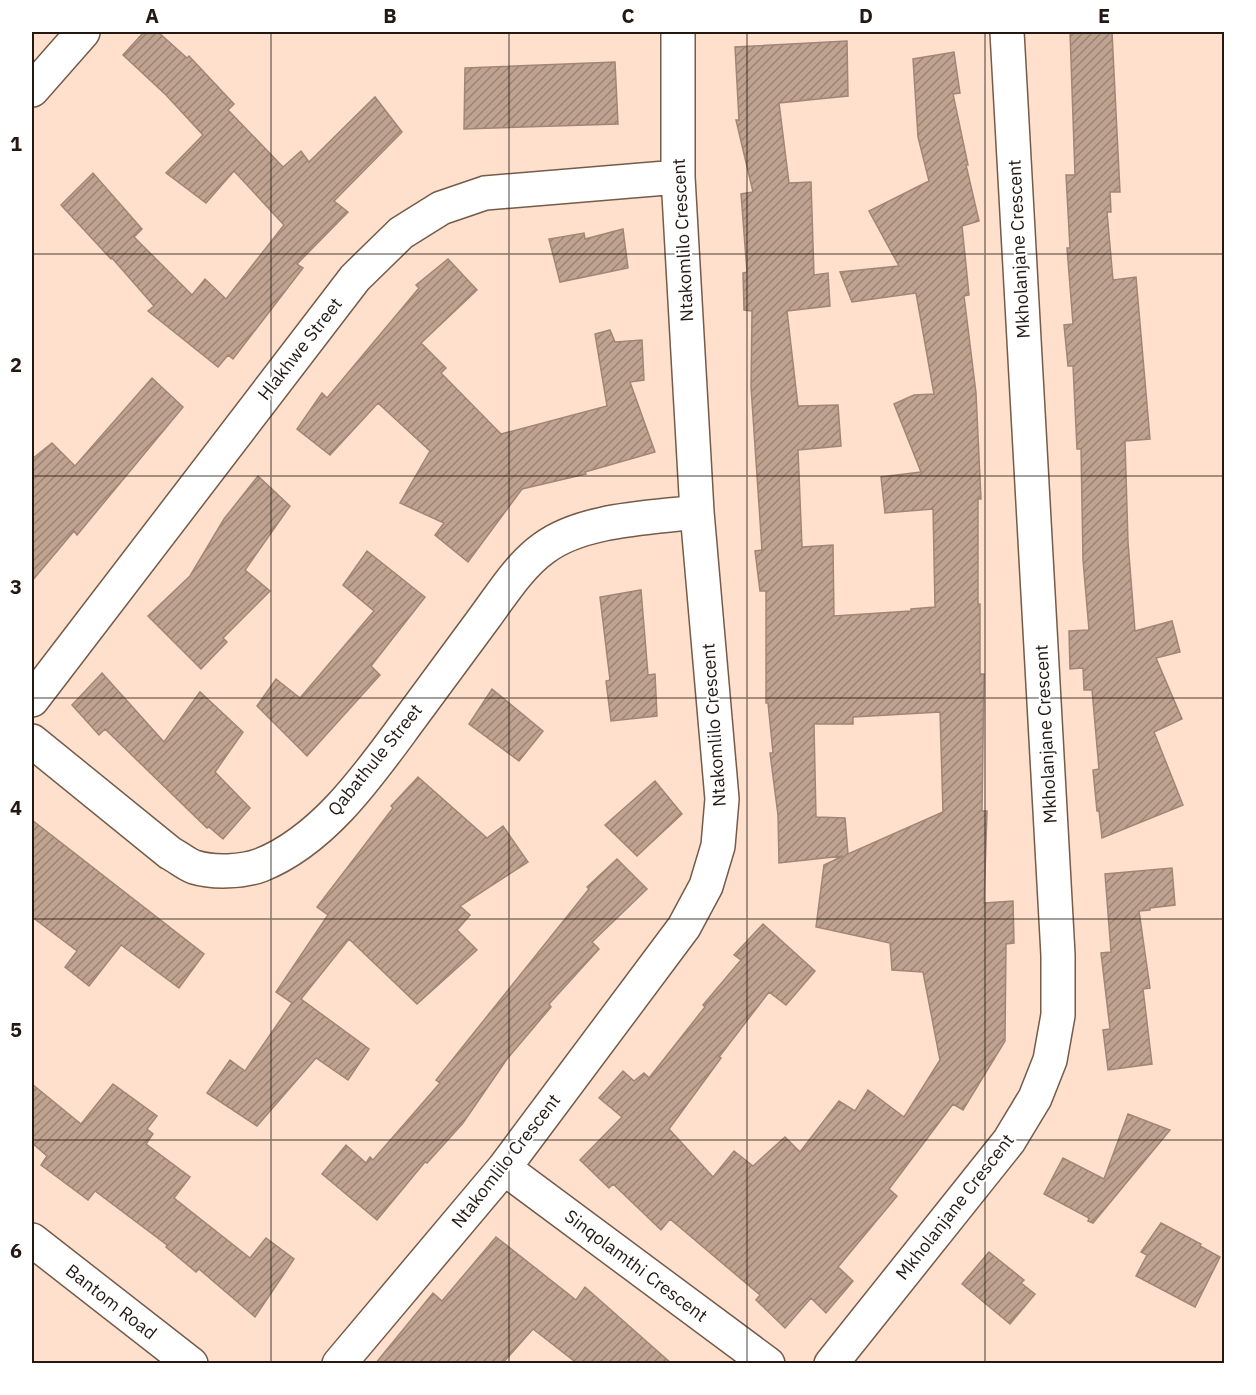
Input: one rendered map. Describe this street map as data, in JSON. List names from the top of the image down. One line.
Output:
{"streets":{"street":["Ntakomlilo Crescent","Mkholanjane Crescent","Hlakhwe Street","Qabathule Street","Sinqolamthi Crescent","Bantom Road"]},"crossings":[["Ntakomlilo Crescent","Hlakhwe Street"],["Ntakomlilo Crescent","Qabathule Street"],["Ntakomlilo Crescent","Sinqolamthi Crescent"]],"grid":{"columns":["A","B","C","D","E"],"rows":["1","2","3","4","5","6"]}}
